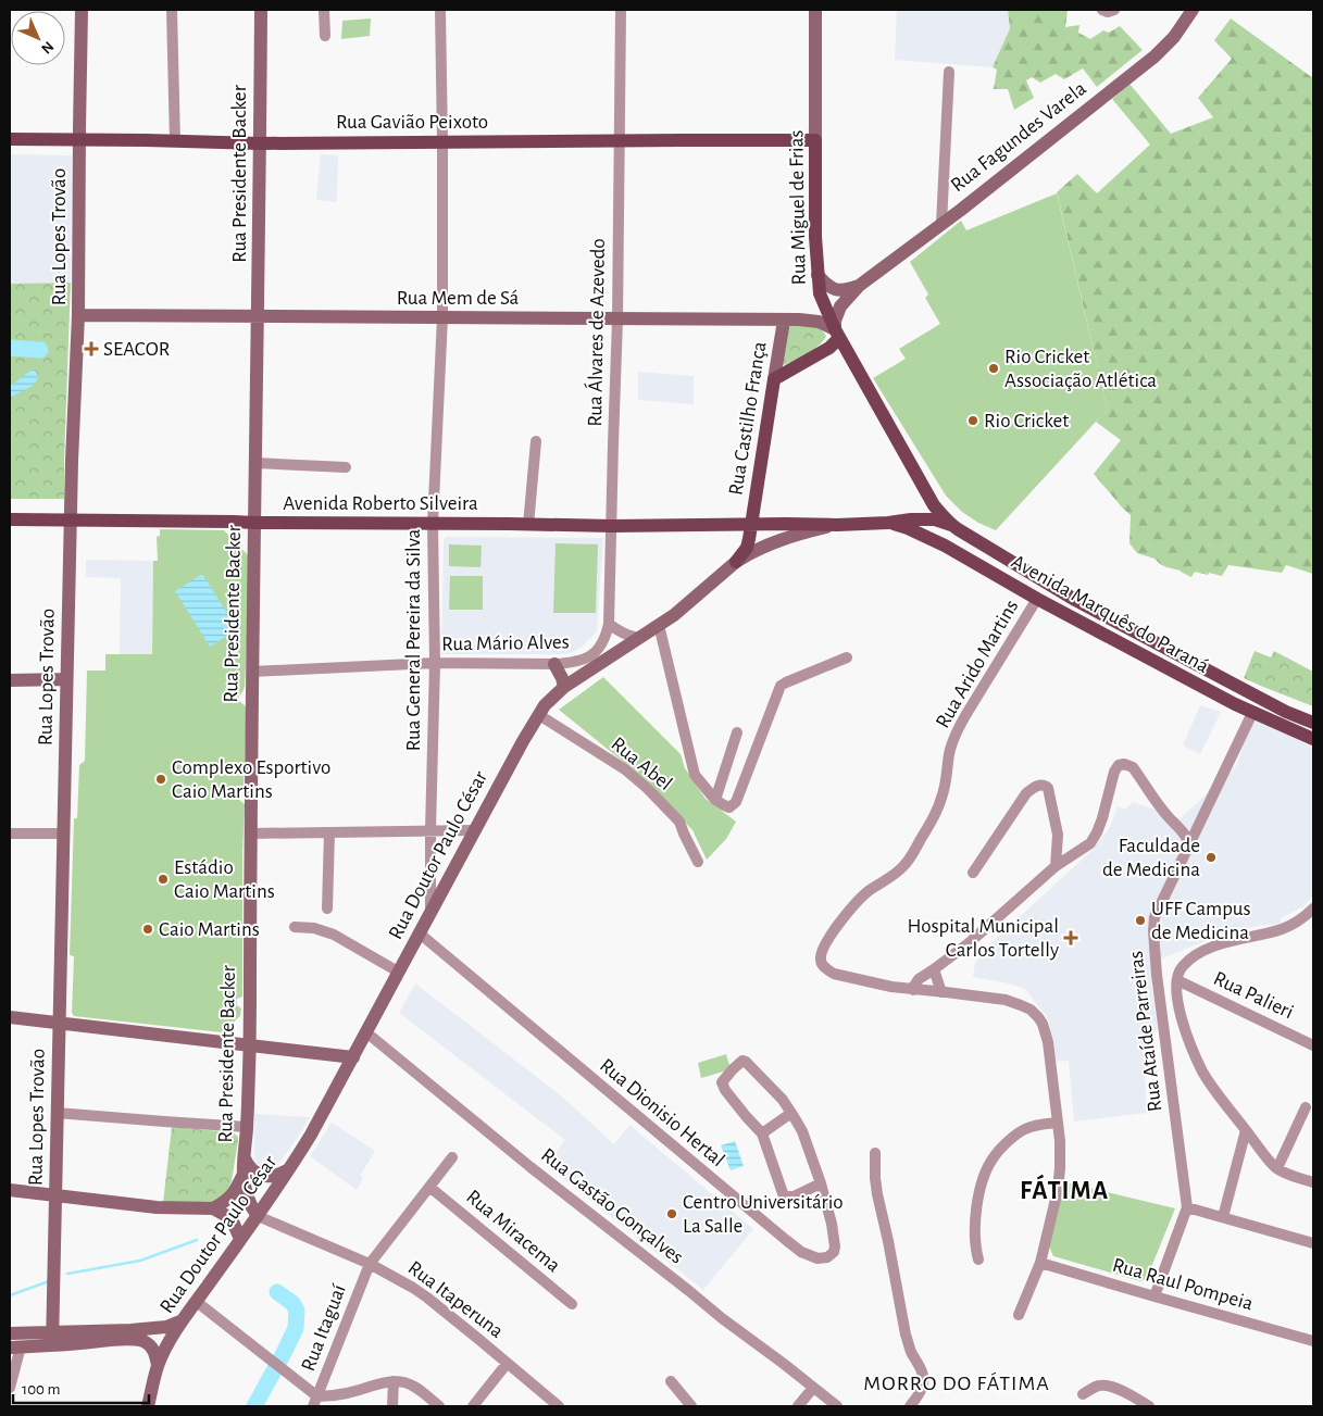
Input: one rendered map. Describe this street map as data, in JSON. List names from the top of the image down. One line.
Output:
{"streets":{"main road":["Rua Gavião Peixoto","Rua Fagundes Varela","Rua Presidente Backer","Rua Miguel de Frias","Rua Lopes Trovão","Rua Mem de Sá","Rua Castilho França","Avenida Roberto Silveira","Avenida Marquês do Paraná","Rua Doutor Paulo César"],"street":["Rua Álvares de Azevedo","Rua General Pereira da Silva","Rua Mário Alves","Rua Arido Martins","Rua Abel","Rua Palieri","Rua Ataíde Parreiras","Rua Dionisio Hertal","Rua Gastão Gonçalves","Rua Miracema","Rua Raul Pompeia","Rua Itaperuna","Rua Itaguaí"]},"crossings":[["Rua Gavião Peixoto","Rua Presidente Backer"],["Rua Gavião Peixoto","Rua Miguel de Frias"],["Rua Gavião Peixoto","Rua Lopes Trovão"],["Rua Gavião Peixoto","Rua Álvares de Azevedo"],["Rua Gavião Peixoto","Rua General Pereira da Silva"],["Rua Fagundes Varela","Rua Miguel de Frias"],["Rua Fagundes Varela","Rua Mem de Sá"],["Rua Presidente Backer","Rua Mem de Sá"],["Rua Presidente Backer","Avenida Roberto Silveira"],["Rua Presidente Backer","Rua Mário Alves"],["Rua Presidente Backer","Rua Doutor Paulo César"],["Rua Presidente Backer","Rua Itaperuna"],["Rua Miguel de Frias","Rua Mem de Sá"],["Rua Miguel de Frias","Avenida Marquês do Paraná"],["Rua Lopes Trovão","Rua Mem de Sá"],["Rua Lopes Trovão","Avenida Roberto Silveira"],["Rua Mem de Sá","Rua Álvares de Azevedo"],["Rua Mem de Sá","Rua Castilho França"],["Rua Mem de Sá","Rua General Pereira da Silva"],["Rua Álvares de Azevedo","Avenida Roberto Silveira"],["Rua Álvares de Azevedo","Rua Mário Alves"],["Rua Castilho França","Avenida Roberto Silveira"],["Rua Castilho França","Rua Doutor Paulo César"],["Avenida Roberto Silveira","Rua General Pereira da Silva"],["Avenida Roberto Silveira","Rua Doutor Paulo César"],["Avenida Marquês do Paraná","Rua Arido Martins"],["Avenida Marquês do Paraná","Rua Doutor Paulo César"],["Avenida Marquês do Paraná","Rua Ataíde Parreiras"],["Rua General Pereira da Silva","Rua Mário Alves"],["Rua General Pereira da Silva","Rua Doutor Paulo César"],["Rua Abel","Rua Doutor Paulo César"],["Rua Doutor Paulo César","Rua Dionisio Hertal"],["Rua Doutor Paulo César","Rua Gastão Gonçalves"],["Rua Doutor Paulo César","Rua Itaperuna"],["Rua Ataíde Parreiras","Rua Raul Pompeia"],["Rua Miracema","Rua Itaguaí"],["Rua Itaperuna","Rua Itaguaí"]],"districts":["FÁTIMA","MORRO DO FÁTIMA"],"places":{"health":["SEACOR","Hospital Municipal Carlos Tortelly"],"other":["Rio Cricket Associação Atlética","Rio Cricket","Complexo Esportivo Caio Martins","Faculdade de Medicina","Estádio Caio Martins","UFF Campus de Medicina","Caio Martins","Centro Universitário La Salle"]},"scale_bar":"100 m","north":"bottom right"}
